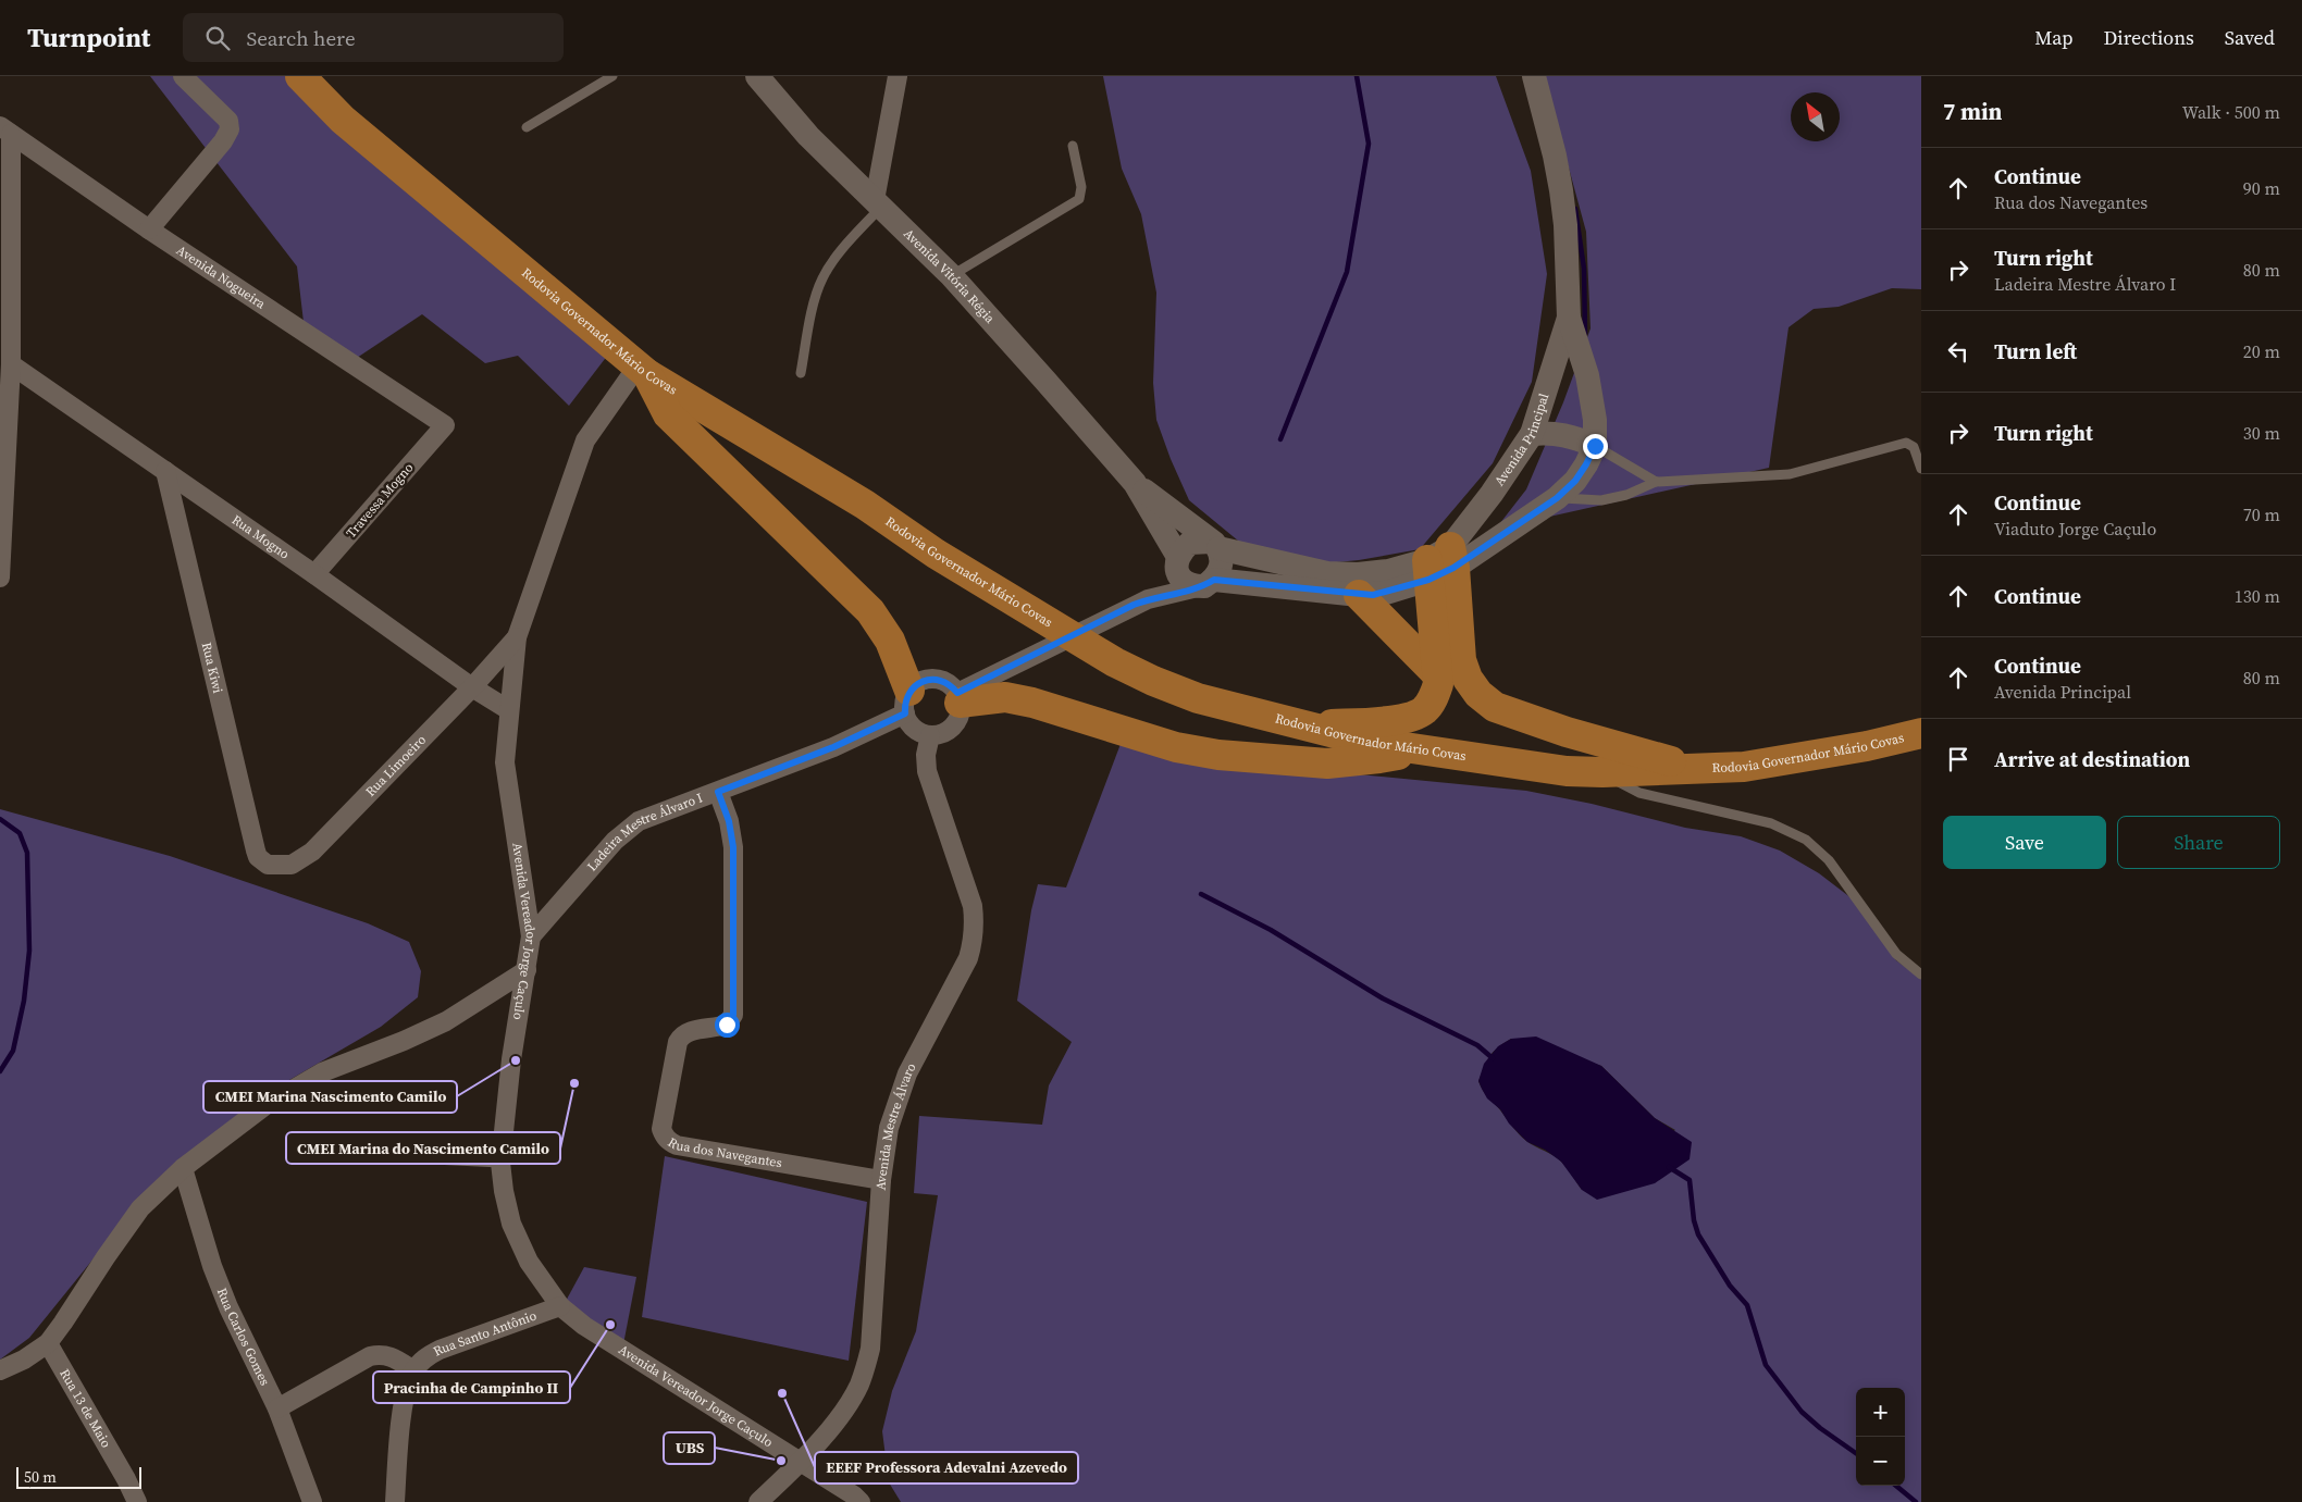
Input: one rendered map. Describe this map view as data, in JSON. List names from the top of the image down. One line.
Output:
{"streets":{"main road":["Rodovia Governador Mário Covas"],"street":["Avenida Vitória Régia","Avenida Nogueira","Avenida Principal","Travessa Mogno","Rua Mogno","Rua Kiwi","Rua Limoeiro","Ladeira Mestre Álvaro I","Avenida Vereador Jorge Caçulo","Avenida Mestre Álvaro","Rua dos Navegantes","Rua Santo Antônio","Rua Carlos Gomes","Rua 13 de Maio"]},"crossings":[["Avenida Nogueira","Travessa Mogno"],["Rodovia Governador Mário Covas","Avenida Vereador Jorge Caçulo"],["Travessa Mogno","Rua Mogno"],["Rua Mogno","Rua Kiwi"],["Rua Mogno","Rua Limoeiro"],["Rua Mogno","Avenida Vereador Jorge Caçulo"],["Rua Kiwi","Rua Limoeiro"],["Rua Limoeiro","Avenida Vereador Jorge Caçulo"],["Ladeira Mestre Álvaro I","Avenida Vereador Jorge Caçulo"],["Ladeira Mestre Álvaro I","Avenida Mestre Álvaro"],["Ladeira Mestre Álvaro I","Rua dos Navegantes"],["Avenida Vereador Jorge Caçulo","Avenida Mestre Álvaro"],["Avenida Vereador Jorge Caçulo","Rua Santo Antônio"],["Avenida Mestre Álvaro","Rua dos Navegantes"]],"places":["CMEI Marina Nascimento Camilo","CMEI Marina do Nascimento Camilo","Pracinha de Campinho II","EEEF Professora Adevalni Azevedo","UBS"],"scale_bar":"50 m","north":"top left","page":{"header":"Turnpoint","search":"Search here","nav":["Map","Directions","Saved"],"heading":["7 min","Walk · 500 m"],"list":[["Continue","Rua dos Navegantes","90 m"],["Turn right","Ladeira Mestre Álvaro I","80 m"],["Turn left","20 m"],["Turn right","30 m"],["Continue","Viaduto Jorge Caçulo","70 m"],["Continue","130 m"],["Continue","Avenida Principal","80 m"],"Arrive at destination"],"buttons":["Save","Share"],"map_buttons":["+","−"],"scale":"50 m"}}
